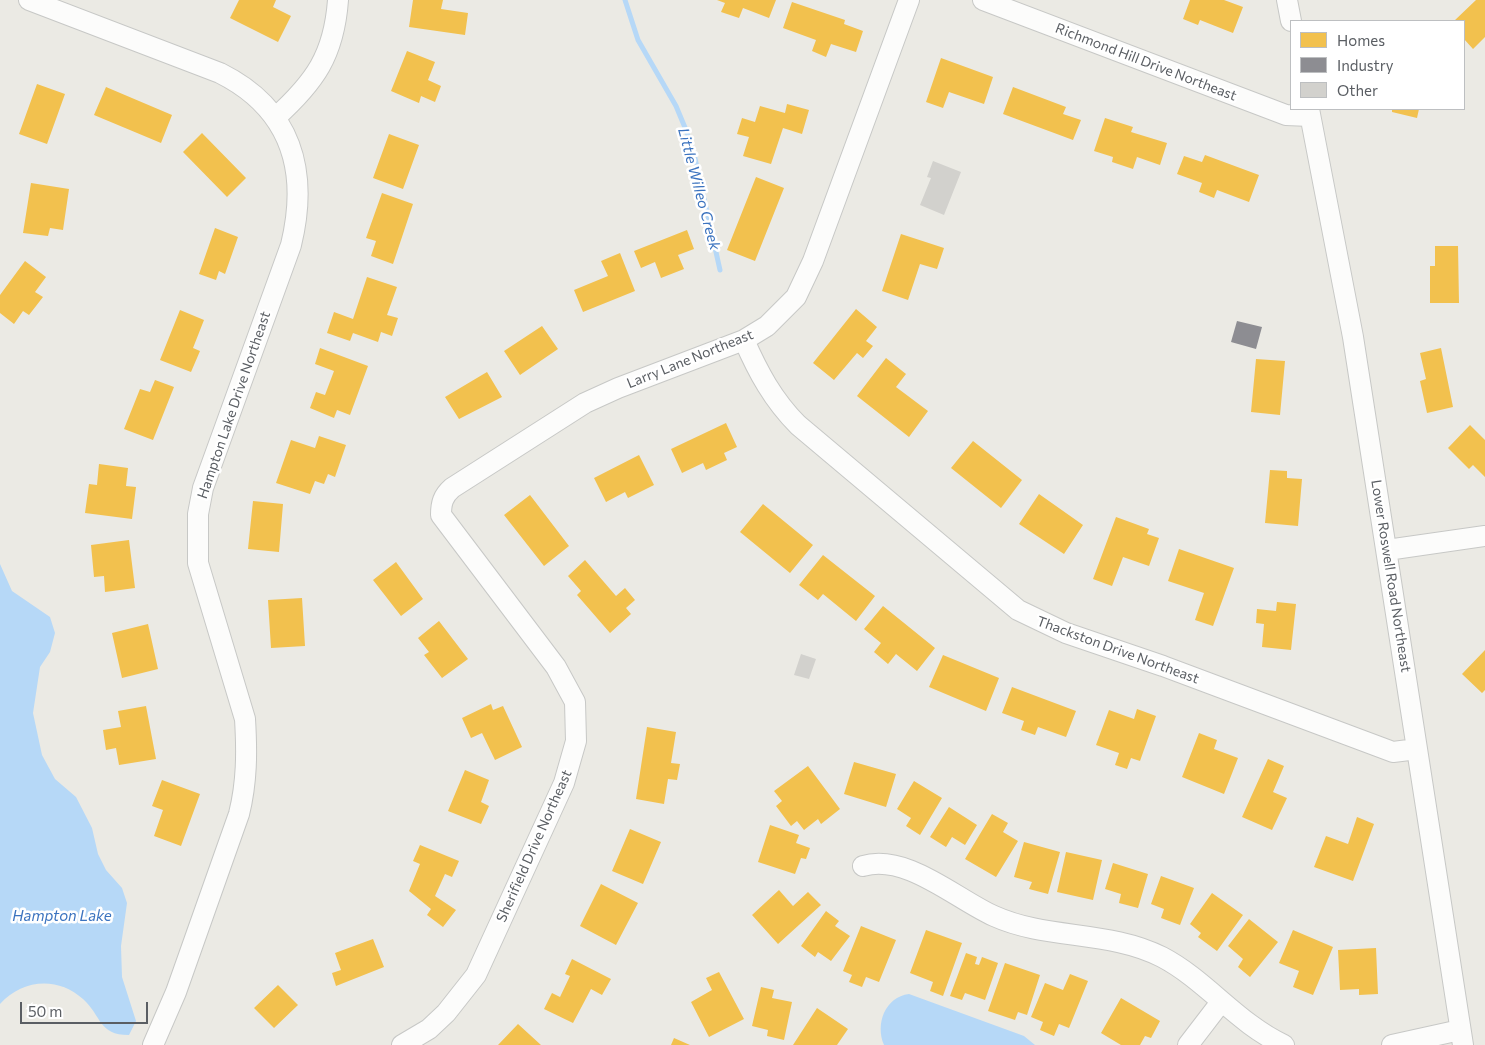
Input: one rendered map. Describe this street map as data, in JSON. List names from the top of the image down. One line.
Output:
{"streets":{"street":["Richmond Hill Drive Northeast","Larry Lane Northeast","Hampton Lake Drive Northeast","Lower Roswell Road Northeast","Thackston Drive Northeast","Sherifield Drive Northeast"]},"crossings":[["Richmond Hill Drive Northeast","Lower Roswell Road Northeast"],["Larry Lane Northeast","Thackston Drive Northeast"],["Larry Lane Northeast","Sherifield Drive Northeast"],["Lower Roswell Road Northeast","Thackston Drive Northeast"]],"water":["Little Willeo Creek","Hampton Lake"],"legend":["Homes","Industry","Other"],"scale_bar":"50 m"}
